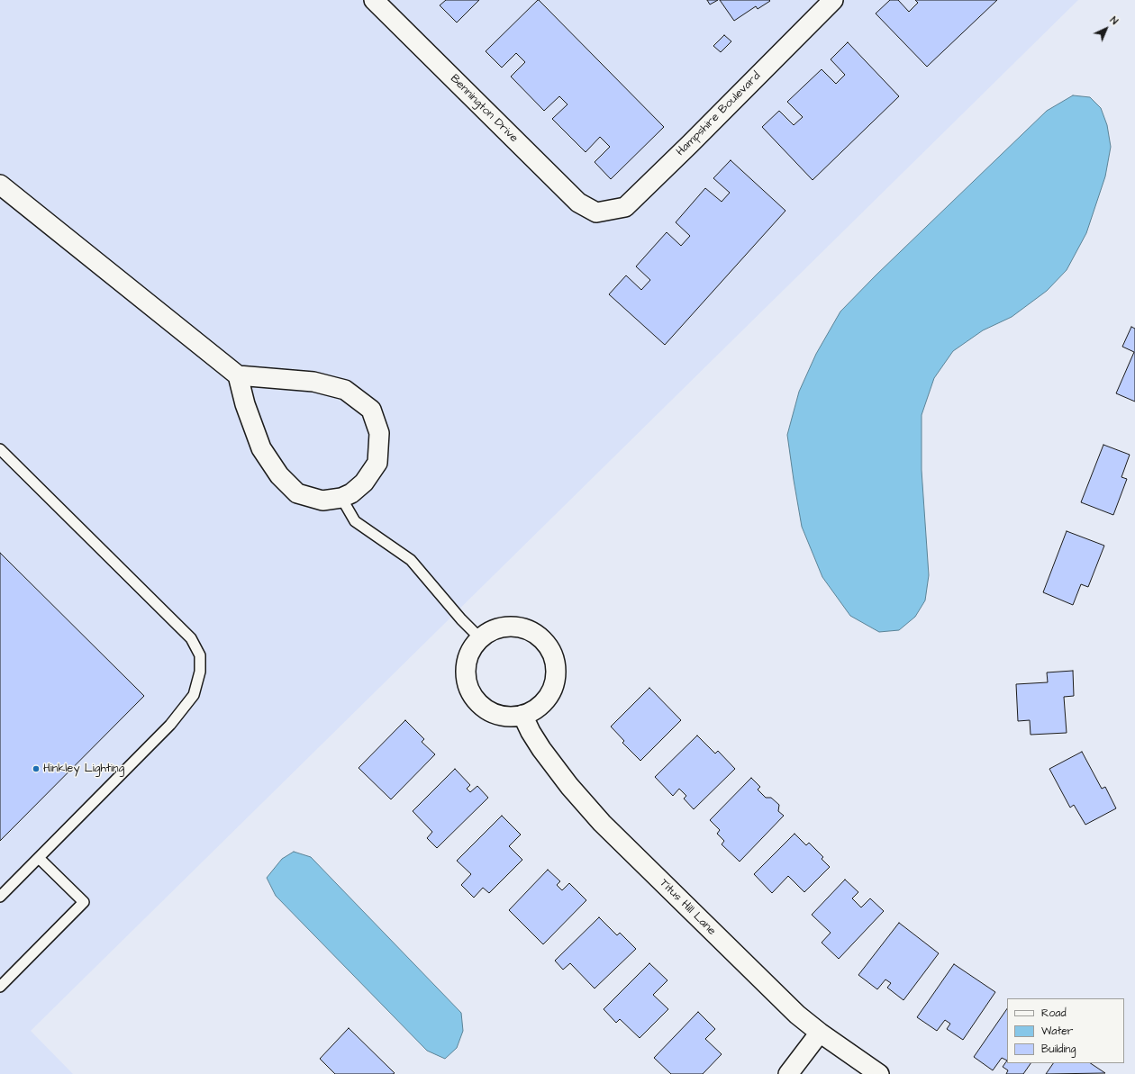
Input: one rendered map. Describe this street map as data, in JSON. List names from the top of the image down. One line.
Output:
{"streets":{"street":["Bennington Drive","Hampshire Boulevard","Titus Hill Lane"]},"crossings":[["Bennington Drive","Hampshire Boulevard"]],"places":["Hinkley Lighting"],"legend":["Road","Water","Building"],"north":"top right"}
